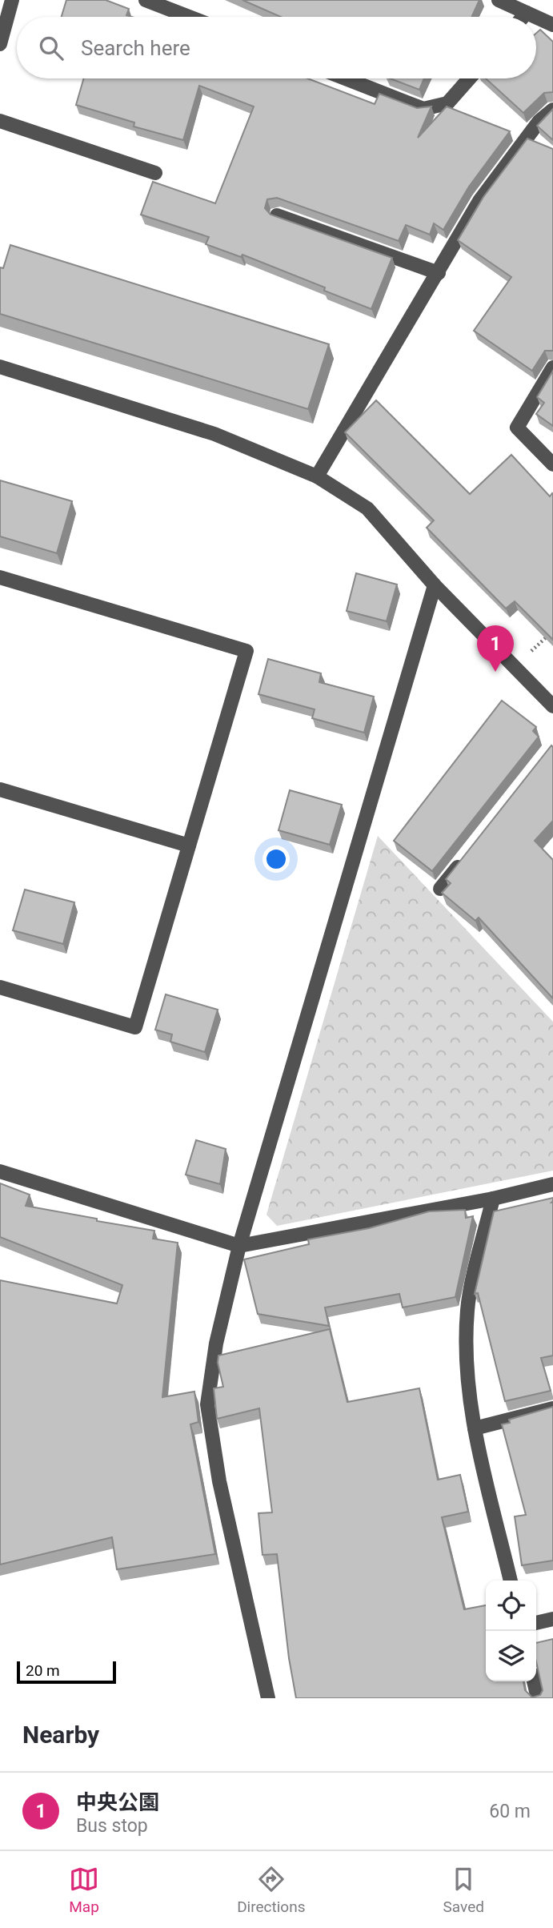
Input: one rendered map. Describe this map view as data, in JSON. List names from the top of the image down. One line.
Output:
{"scale_bar":"20 m","page":{"search":"Search here","pins":"1","scale":"20 m","heading":"Nearby","list":[{"mark":"1","name":"中央公園","note":"Bus stop","value":"60 m"}],"nav":["Map","Directions","Saved"]}}
